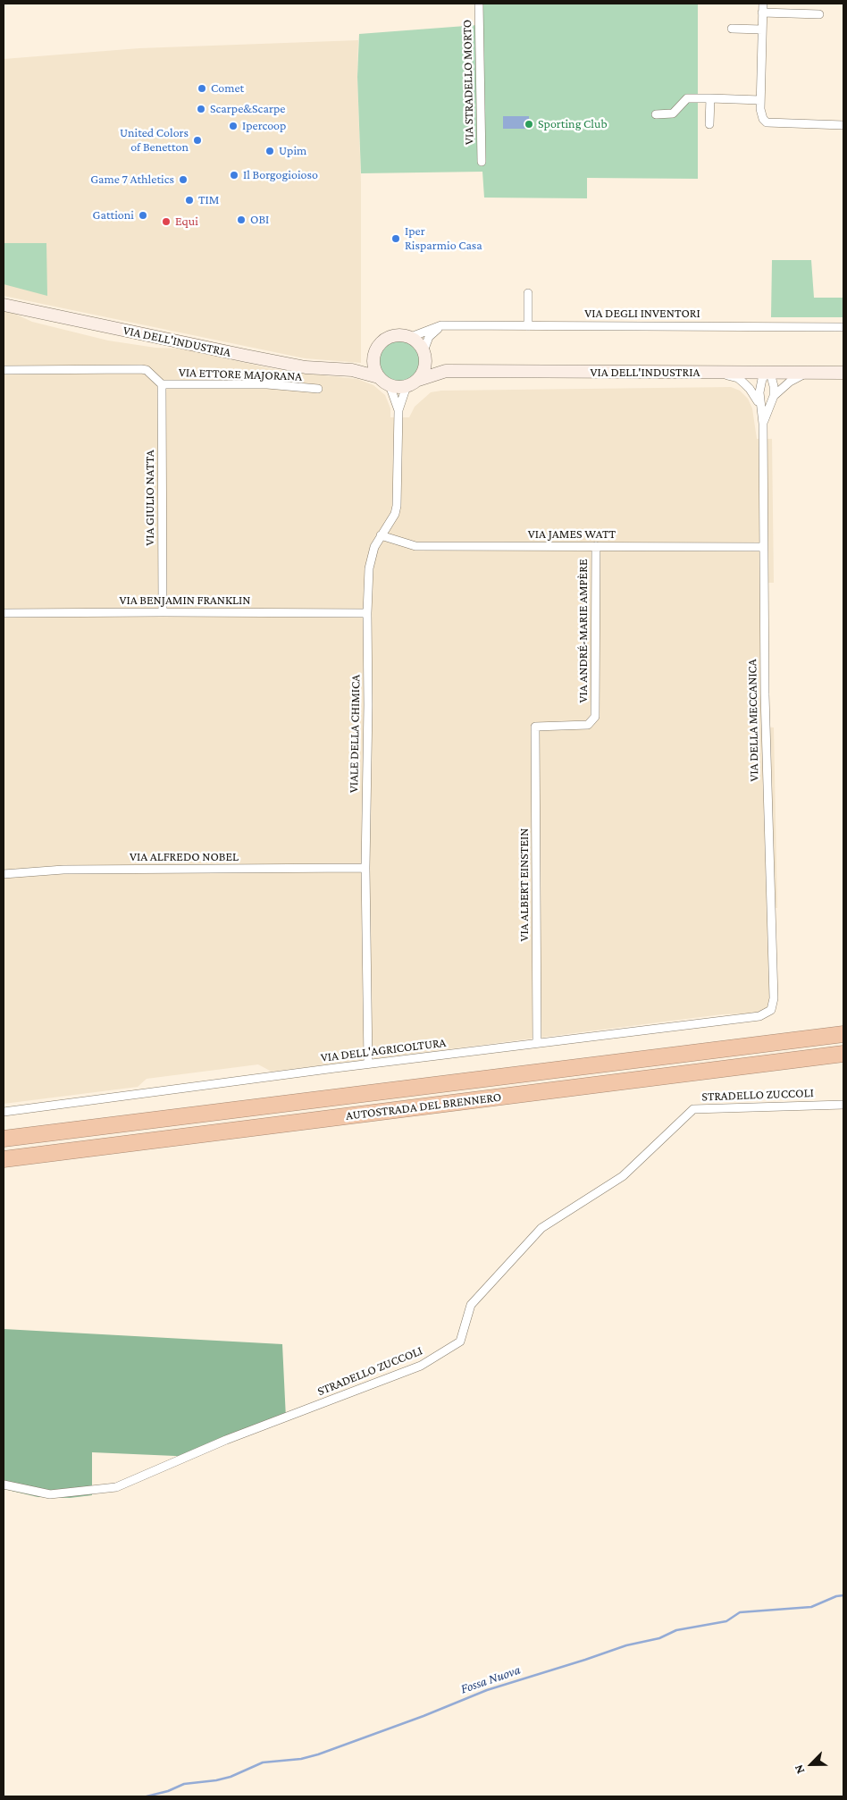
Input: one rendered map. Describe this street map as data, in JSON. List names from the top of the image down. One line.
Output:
{"streets":{"highway":["AUTOSTRADA DEL BRENNERO"],"street":["VIA STRADELLO MORTO","VIA DEGLI INVENTORI","VIA DELL'INDUSTRIA","VIA ETTORE MAJORANA","VIA GIULIO NATTA","VIA JAMES WATT","VIA BENJAMIN FRANKLIN","VIA ANDRÉ-MARIE AMPÈRE","VIA DELLA MECCANICA","VIALE DELLA CHIMICA","VIA ALFREDO NOBEL","VIA ALBERT EINSTEIN","VIA DELL'AGRICOLTURA","STRADELLO ZUCCOLI"]},"crossings":[["VIA DEGLI INVENTORI","VIA DELL'INDUSTRIA"],["VIA DEGLI INVENTORI","VIALE DELLA CHIMICA"],["VIA DELL'INDUSTRIA","VIA DELLA MECCANICA"],["VIA DELL'INDUSTRIA","VIALE DELLA CHIMICA"],["VIA ETTORE MAJORANA","VIA GIULIO NATTA"],["VIA GIULIO NATTA","VIA BENJAMIN FRANKLIN"],["VIA JAMES WATT","VIA ANDRÉ-MARIE AMPÈRE"],["VIA JAMES WATT","VIA DELLA MECCANICA"],["VIA JAMES WATT","VIALE DELLA CHIMICA"],["VIA BENJAMIN FRANKLIN","VIALE DELLA CHIMICA"],["VIA ANDRÉ-MARIE AMPÈRE","VIA ALBERT EINSTEIN"],["VIA DELLA MECCANICA","VIA DELL'AGRICOLTURA"],["VIALE DELLA CHIMICA","VIA ALFREDO NOBEL"],["VIALE DELLA CHIMICA","VIA DELL'AGRICOLTURA"],["VIA ALBERT EINSTEIN","VIA DELL'AGRICOLTURA"]],"water":["Fossa Nuova"],"places":["Comet","Scarpe&Scarpe","Sporting Club","Ipercoop","United Colors of Benetton","Upim","Il Borgogioioso","Game 7 Athletics","TIM","Gattioni","OBI","Equi","Iper Risparmio Casa"],"north":"bottom left"}
